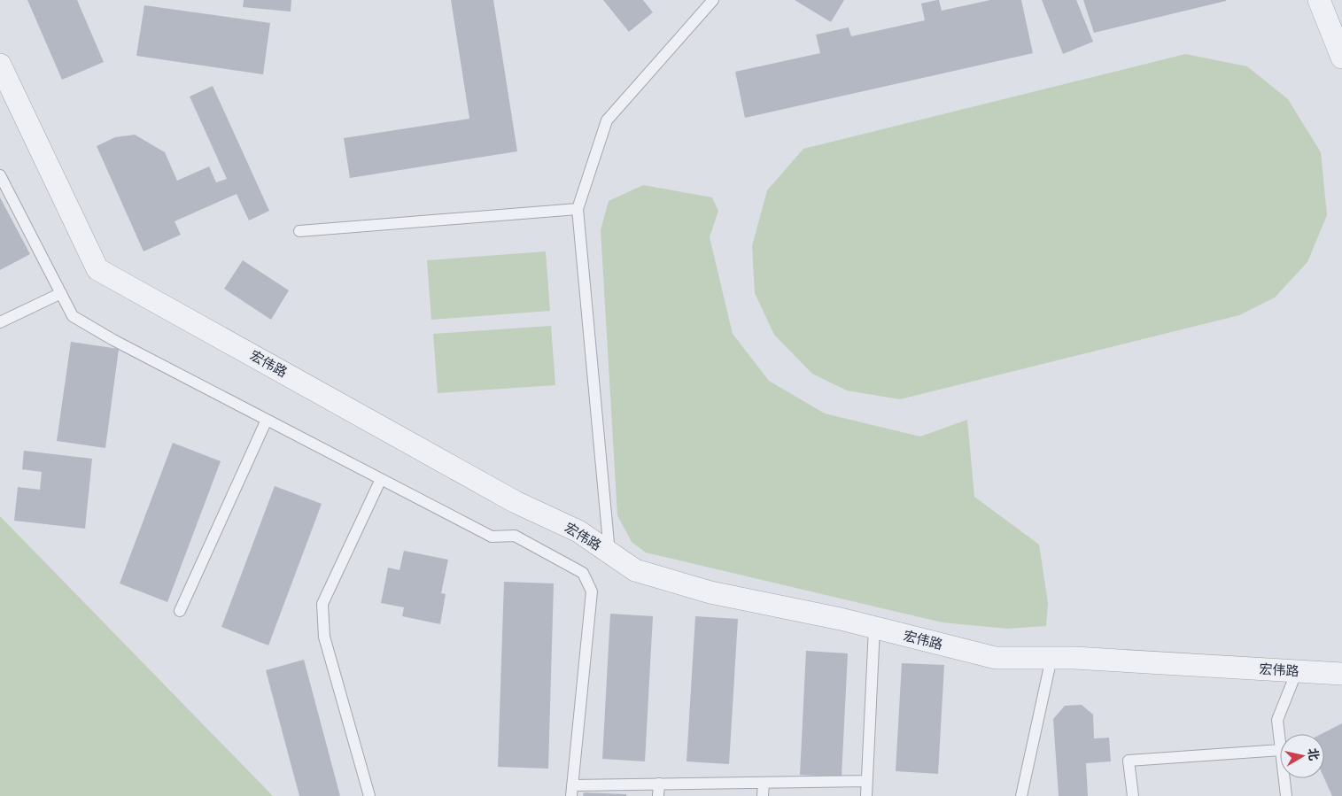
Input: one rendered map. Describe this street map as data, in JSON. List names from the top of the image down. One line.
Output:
{"streets":{"street":["宏伟路"]},"north":"right"}
